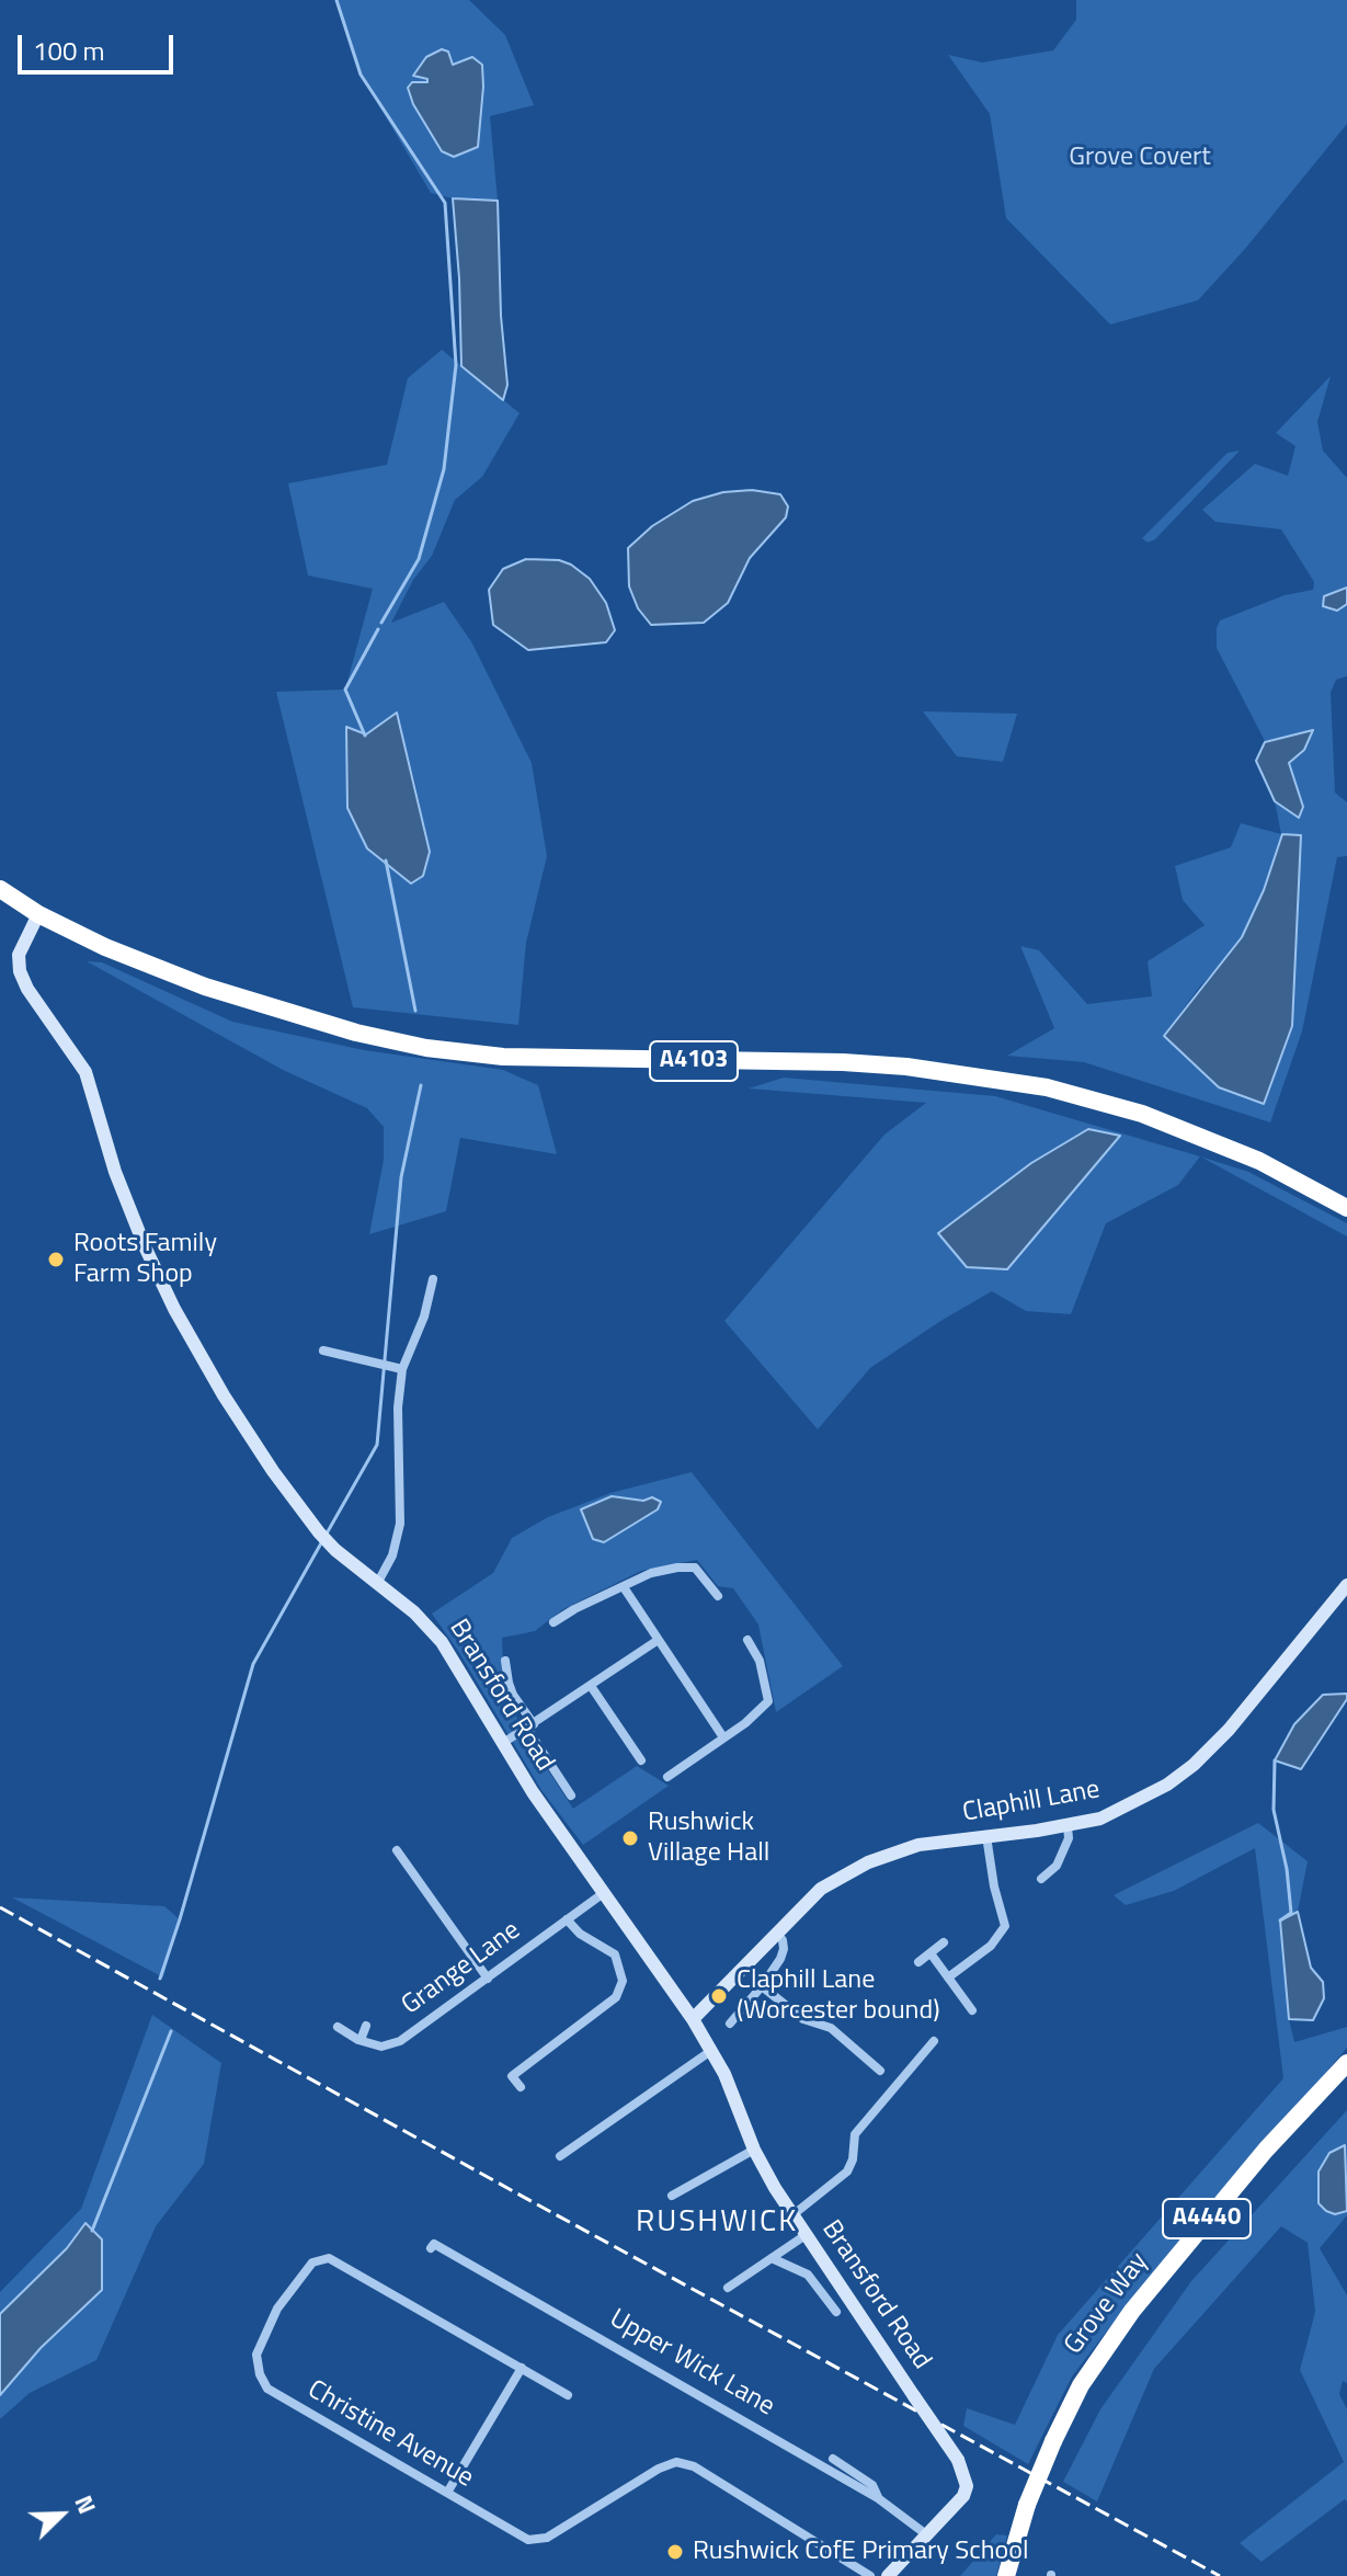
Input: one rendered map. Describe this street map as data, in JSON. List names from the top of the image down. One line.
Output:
{"streets":{"highway":["A4103","A4440","Grove Way"],"street":["Bransford Road","Claphill Lane","Grange Lane","Upper Wick Lane","Christine Avenue"]},"crossings":[["A4103","Bransford Road"],["Bransford Road","Claphill Lane"],["Bransford Road","Grange Lane"],["Bransford Road","Upper Wick Lane"]],"districts":["RUSHWICK"],"parks":["Grove Covert"],"places":["Roots Family Farm Shop","Rushwick Village Hall","Claphill Lane (Worcester bound)","Rushwick CofE Primary School"],"scale_bar":"100 m","north":"top right"}
